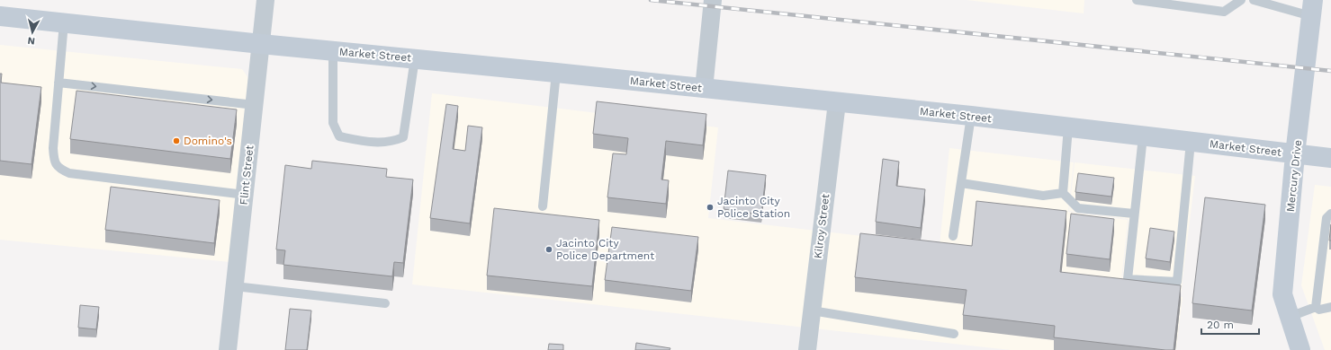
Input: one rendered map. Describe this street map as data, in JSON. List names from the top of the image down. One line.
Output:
{"streets":{"main road":["Market Street","Mercury Drive"],"street":["Flint Street","Kilroy Street"]},"crossings":[["Market Street","Flint Street"],["Market Street","Mercury Drive"],["Market Street","Kilroy Street"]],"places":["Domino's","Jacinto City Police Station","Jacinto City Police Department"],"scale_bar":"20 m","north":"bottom"}
